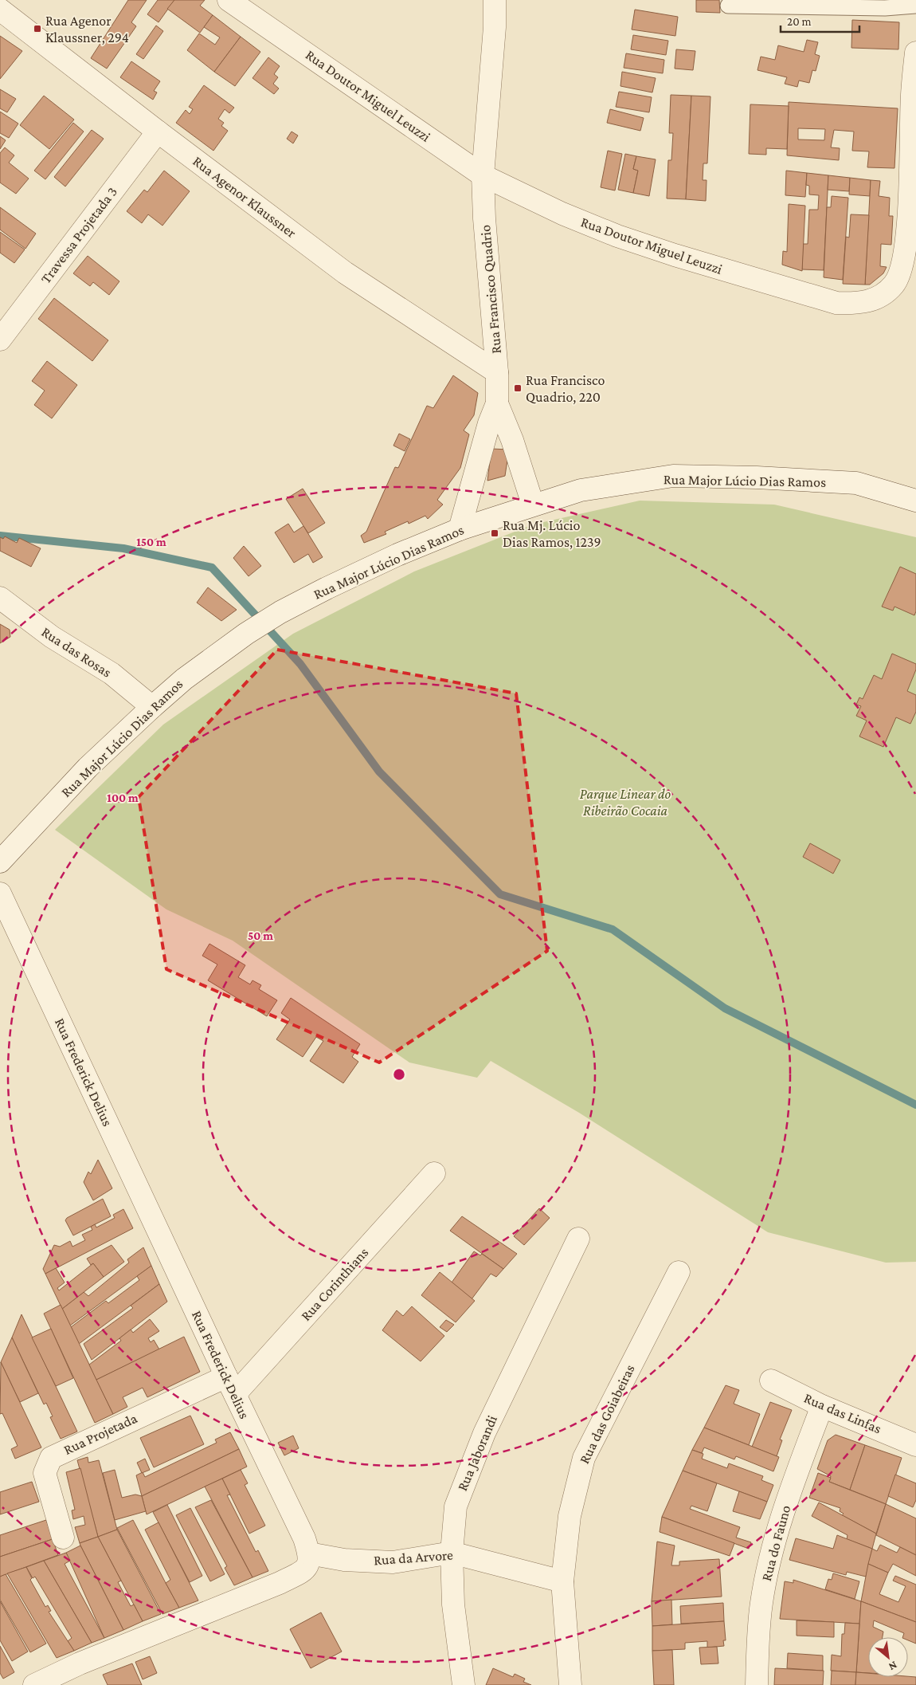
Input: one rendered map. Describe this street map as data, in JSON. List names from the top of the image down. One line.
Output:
{"streets":{"street":["Rua Doutor Miguel Leuzzi","Rua Agenor Klaussner","Travessa Projetada 3","Rua Francisco Quadrio","Rua Major Lúcio Dias Ramos","Rua das Rosas","Rua Frederick Delius","Rua Corinthians","Rua das Linfas","Rua das Goiabeiras","Rua Projetada","Rua Jaborandi","Rua do Fauno","Rua da Arvore"]},"crossings":[["Rua Doutor Miguel Leuzzi","Rua Francisco Quadrio"],["Rua Agenor Klaussner","Travessa Projetada 3"],["Rua Agenor Klaussner","Rua Francisco Quadrio"],["Rua Francisco Quadrio","Rua Major Lúcio Dias Ramos"],["Rua Major Lúcio Dias Ramos","Rua das Rosas"],["Rua Frederick Delius","Rua Corinthians"],["Rua Frederick Delius","Rua Projetada"],["Rua Frederick Delius","Rua da Arvore"],["Rua Corinthians","Rua Projetada"],["Rua das Linfas","Rua do Fauno"],["Rua das Goiabeiras","Rua da Arvore"],["Rua Jaborandi","Rua da Arvore"]],"parks":["Parque Linear do Ribeirão Cocaia"],"places":{"transit":["Rua Agenor Klaussner, 294","Rua Francisco Quadrio, 220","Rua Mj. Lúcio Dias Ramos, 1239"]},"scale_bar":"20 m","north":"bottom right","rings":["150 m","100 m","50 m"]}
